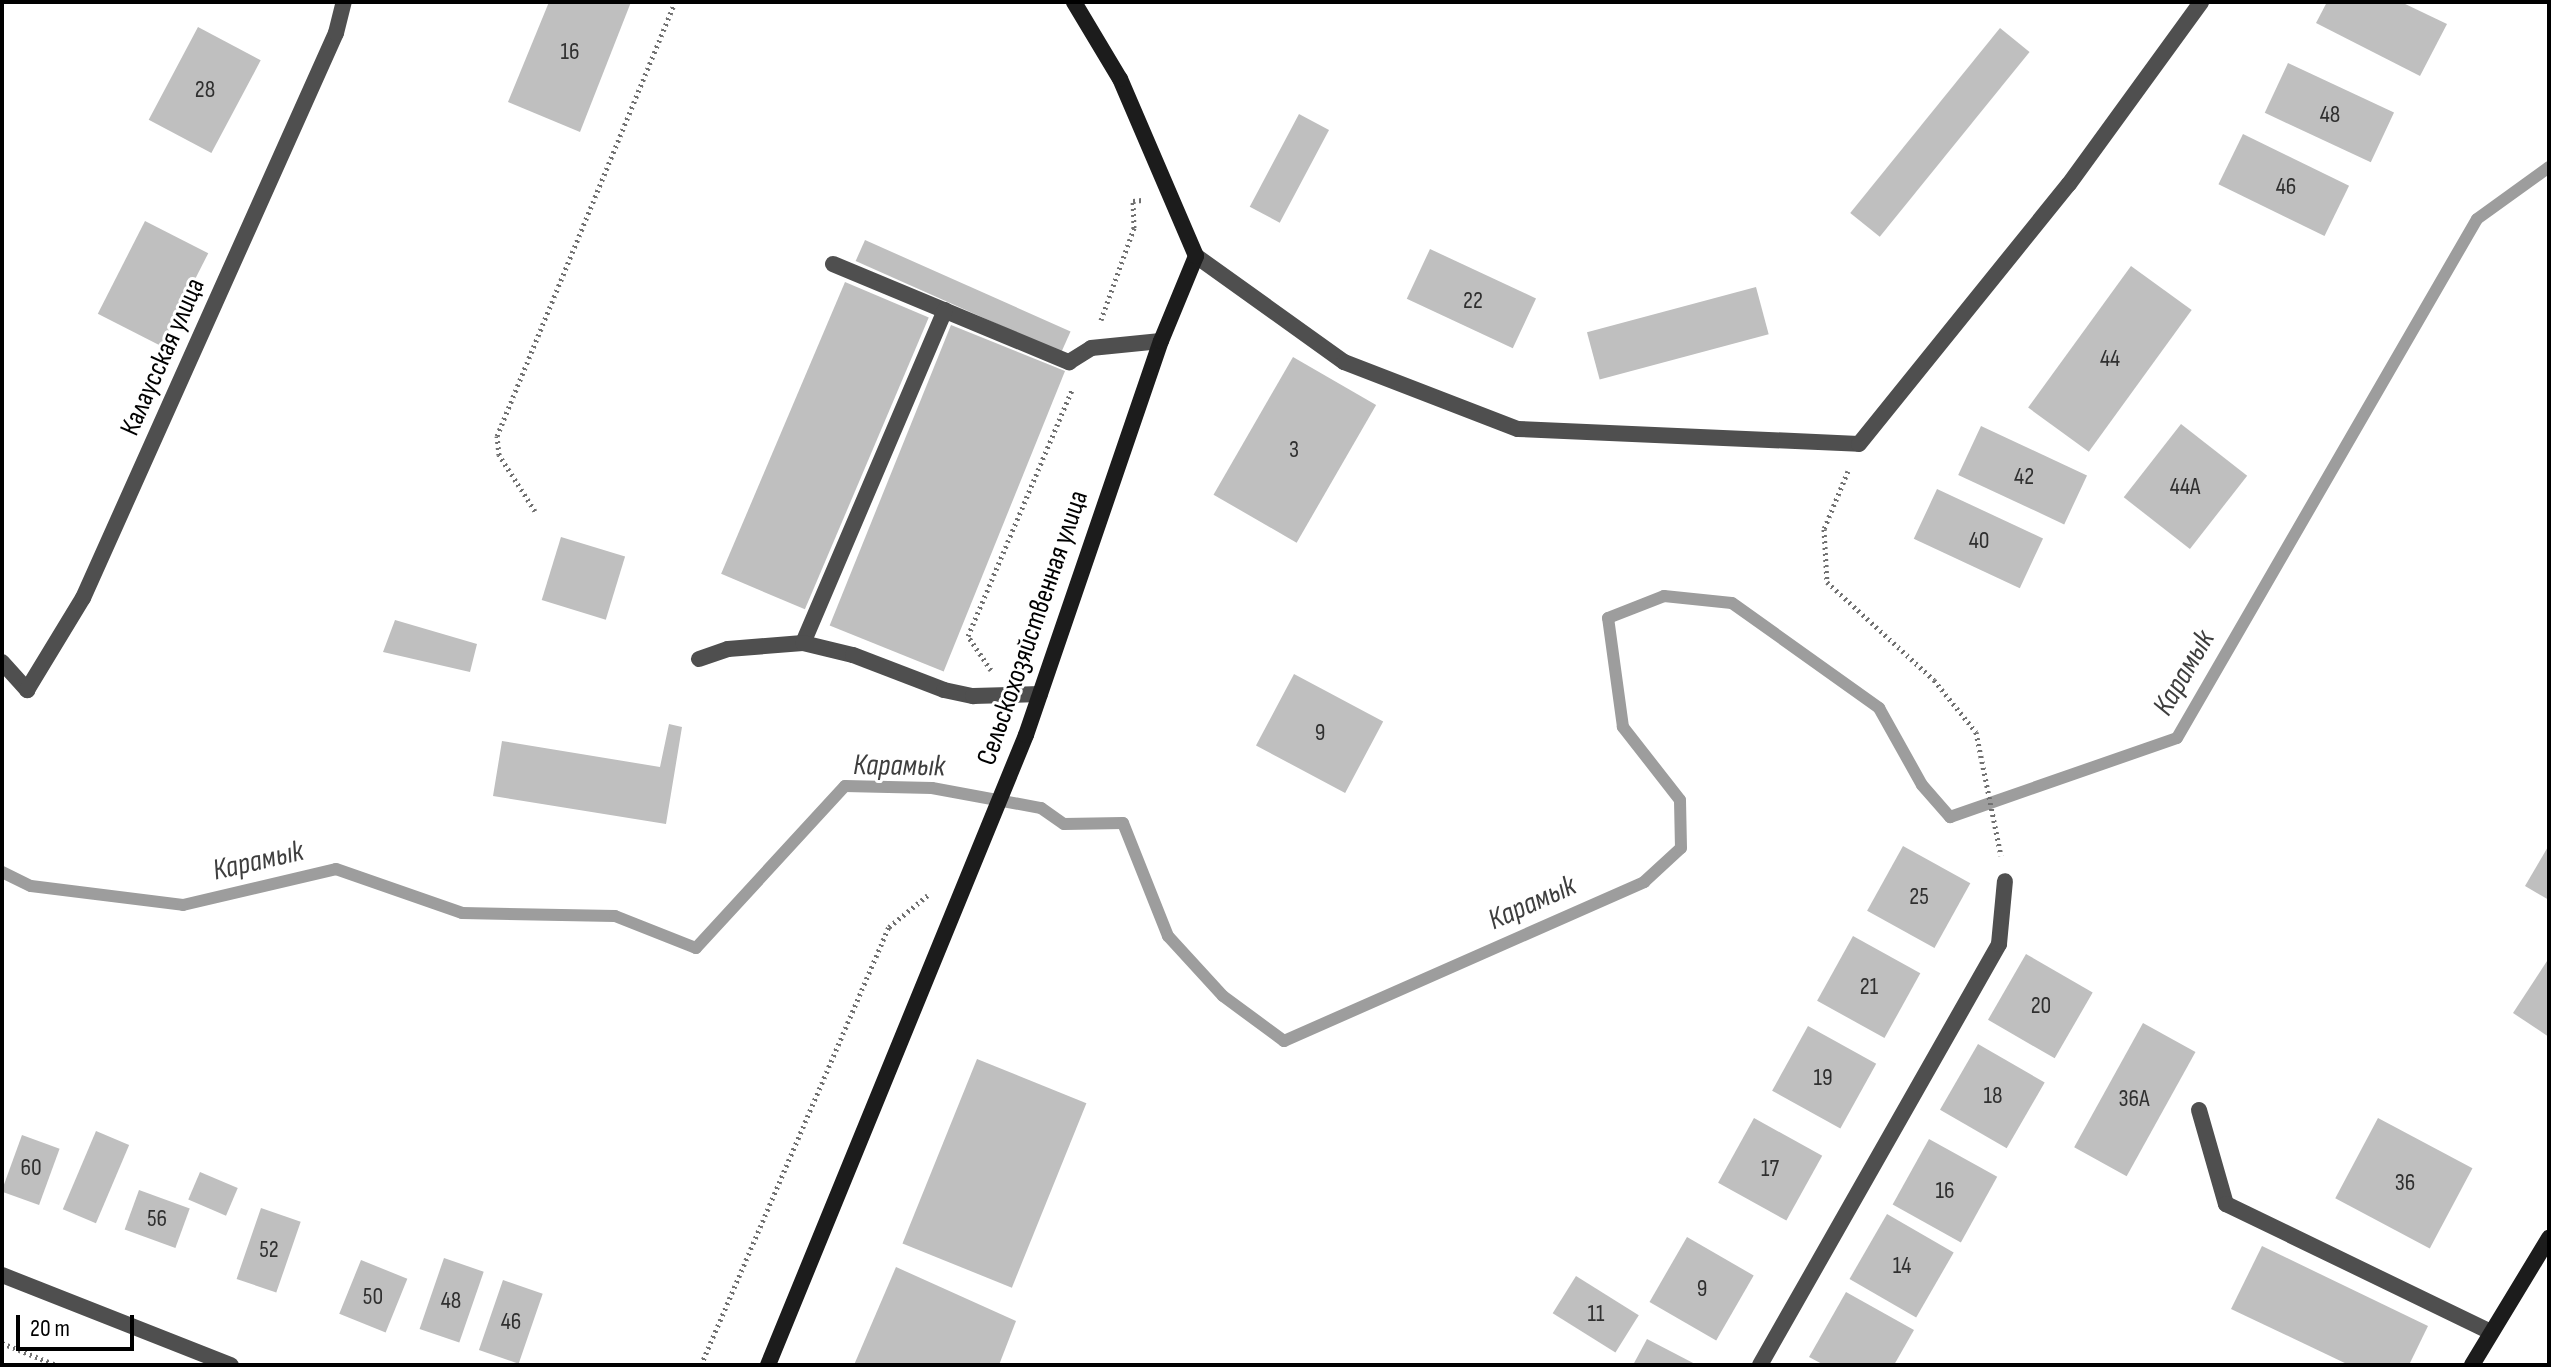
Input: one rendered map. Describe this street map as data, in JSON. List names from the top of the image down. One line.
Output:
{"streets":{"main road":["Сельскохозяйственная улица"],"street":["Калаусская улица"]},"water":["Карамык"],"house_numbers":["16","28","48","46","22","44","3","42","44А","40","9","25","21","20","19","18","36А","60","17","36","16","56","52","14","9","50","48","11","46"],"scale_bar":"20 m"}
